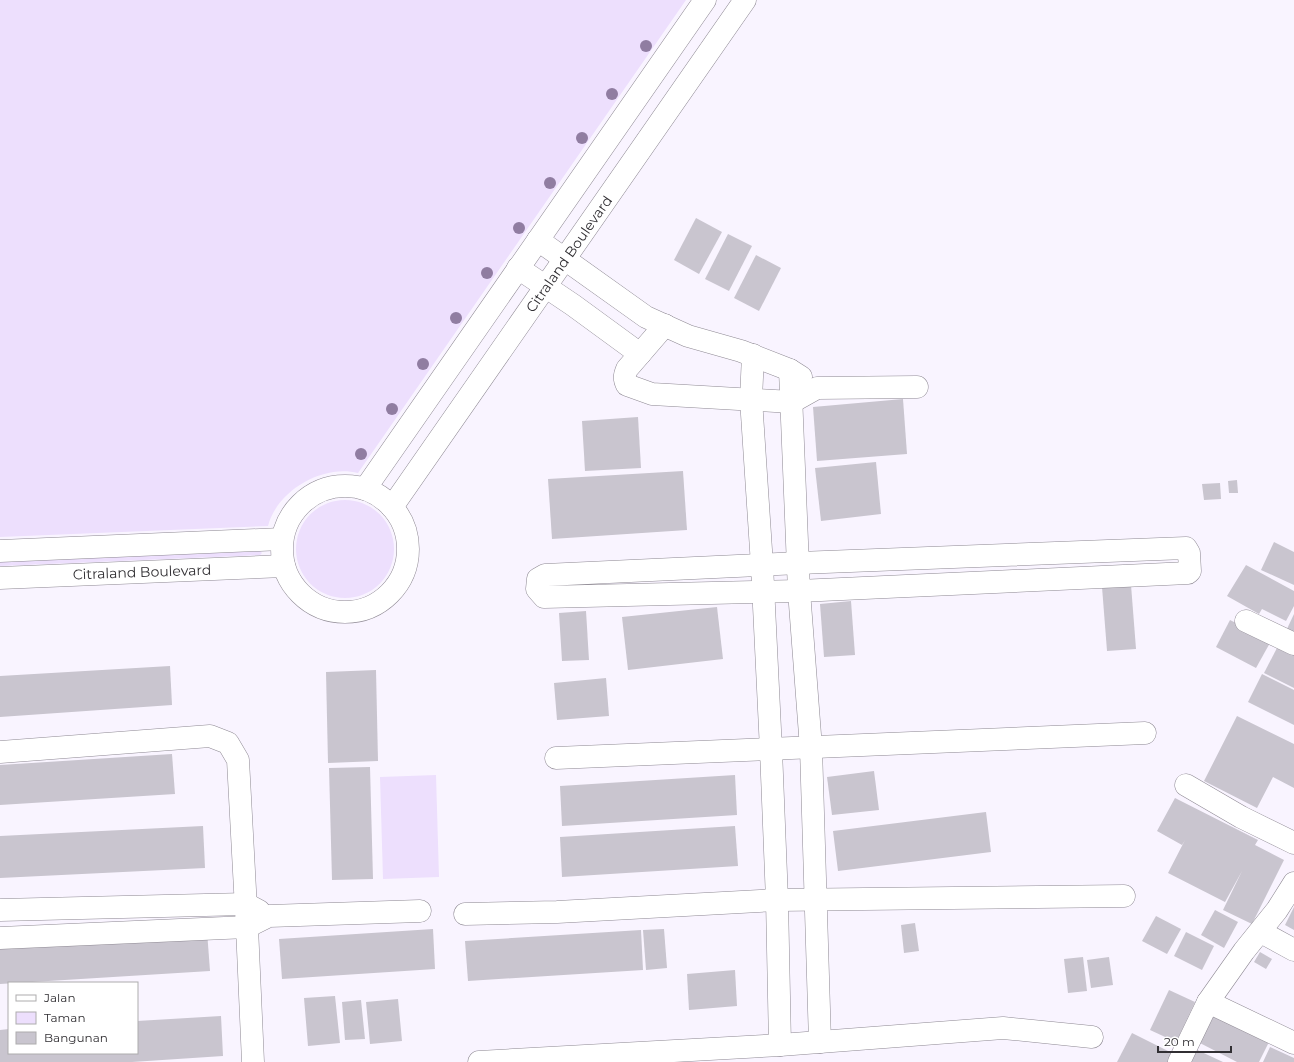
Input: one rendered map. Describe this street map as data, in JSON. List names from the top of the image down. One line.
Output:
{"streets":{"street":["Citraland Boulevard"]},"legend":["Jalan","Taman","Bangunan"],"scale_bar":"20 m"}
